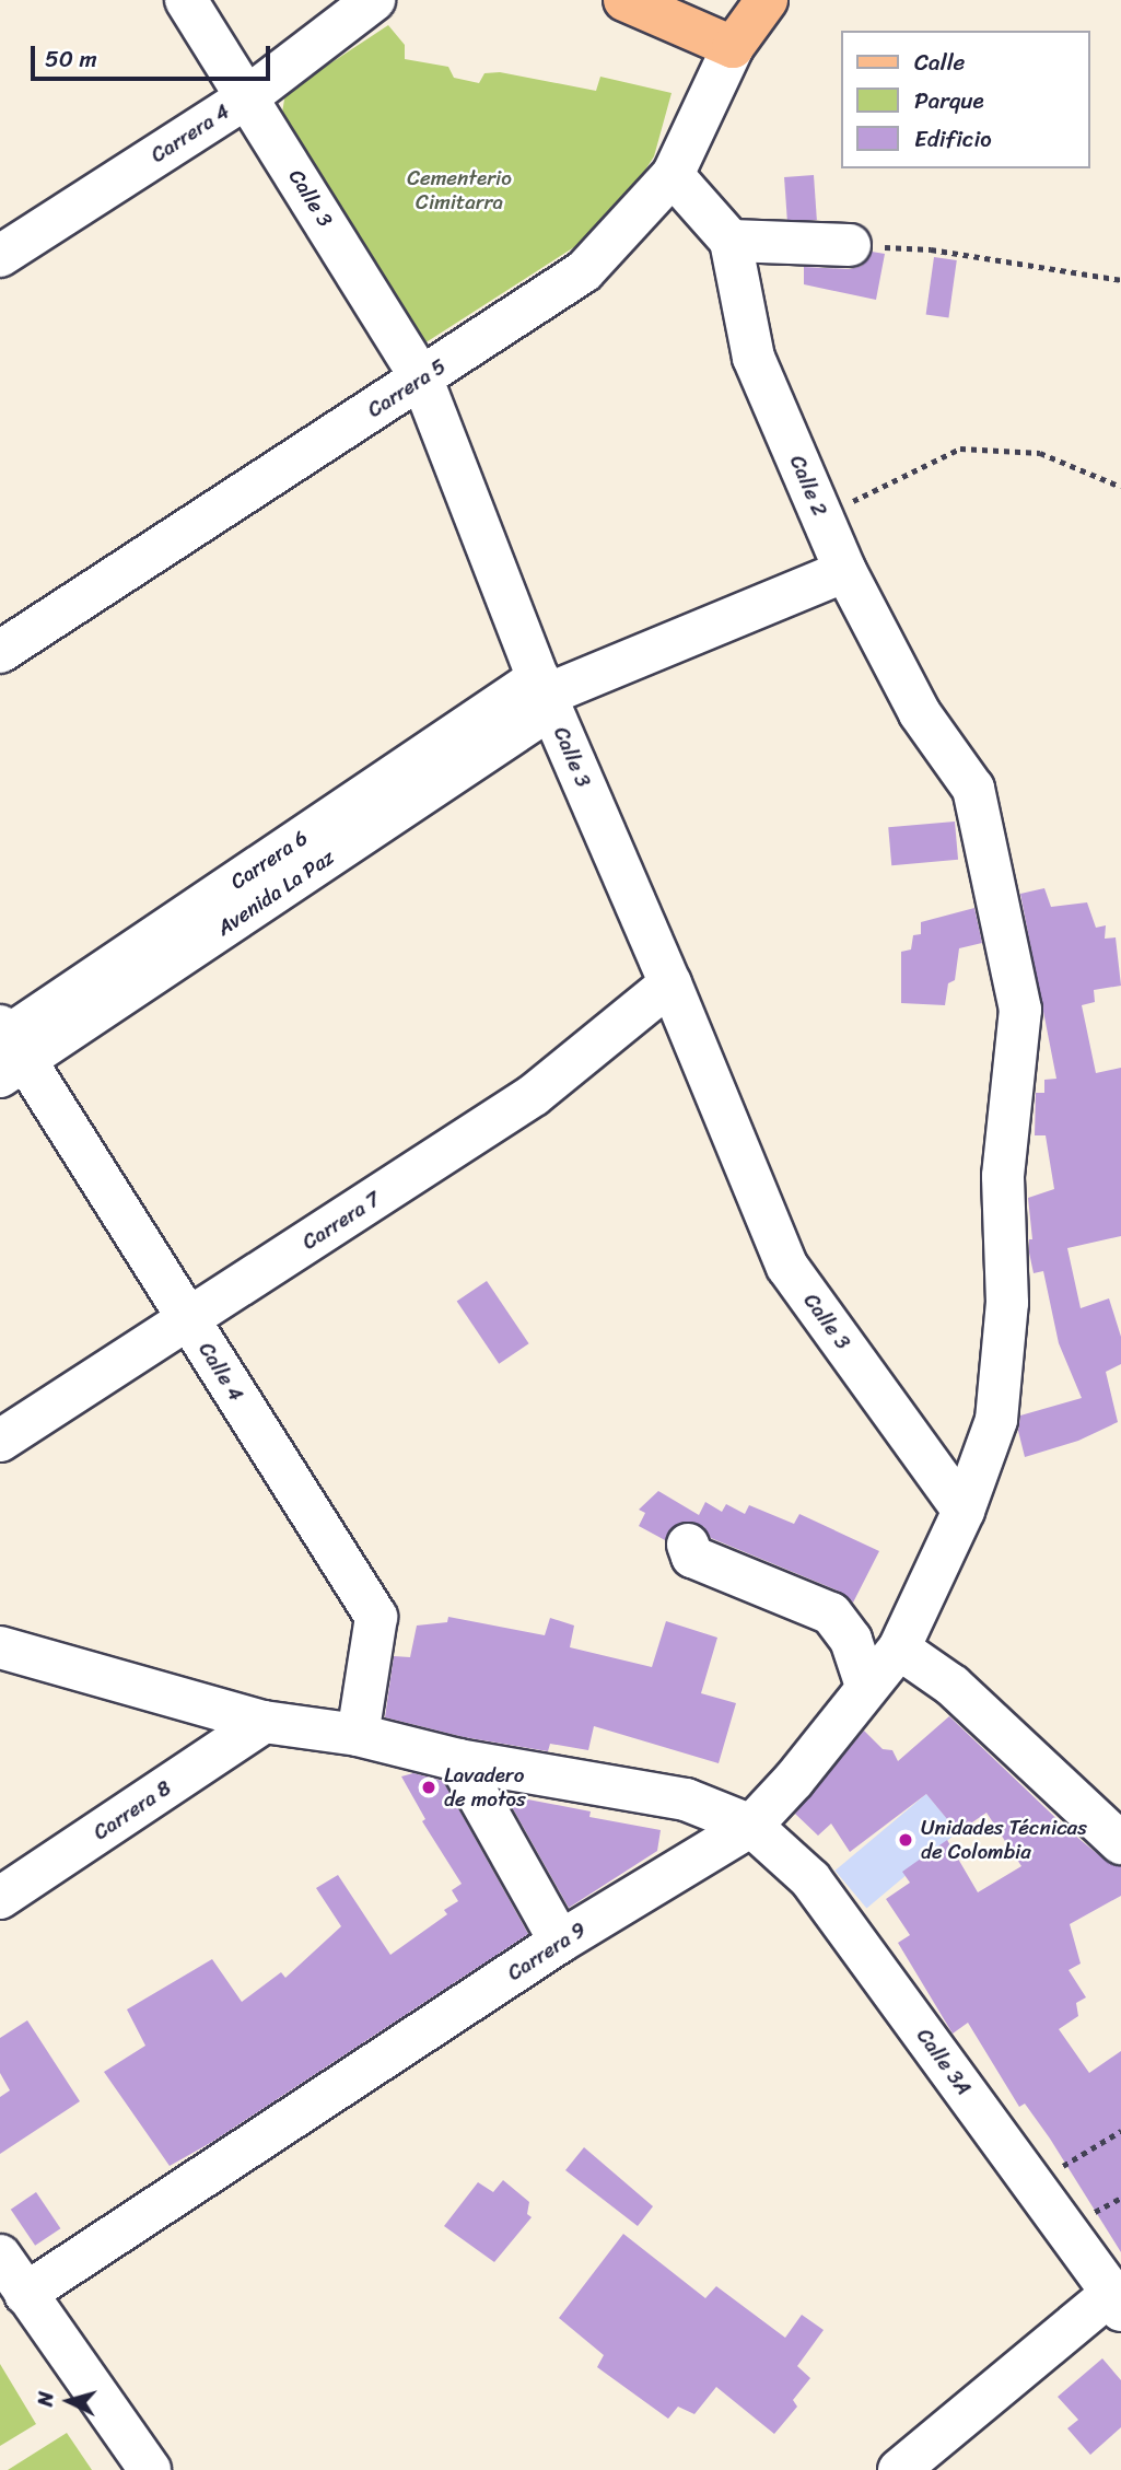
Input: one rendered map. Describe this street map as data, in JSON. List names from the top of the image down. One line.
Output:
{"streets":{"street":["Carrera 4","Calle 3","Carrera 5","Calle 2","Carrera 6","Carrera 7","Calle 4","Carrera 8","Carrera 9","Calle 3A"]},"crossings":[["Carrera 4","Calle 3"],["Calle 3","Carrera 5"],["Calle 3","Carrera 6"],["Calle 3","Carrera 7"],["Calle 3","Carrera 9"],["Carrera 5","Calle 2"],["Calle 2","Carrera 6"],["Calle 2","Carrera 9"],["Carrera 6","Calle 4"],["Carrera 7","Calle 4"],["Carrera 9","Calle 3A"]],"parks":["Cementerio Cimitarra"],"places":["Lavadero de motos","Unidades Técnicas de Colombia"],"legend":["Calle","Parque","Edificio"],"scale_bar":"50 m","north":"left"}
